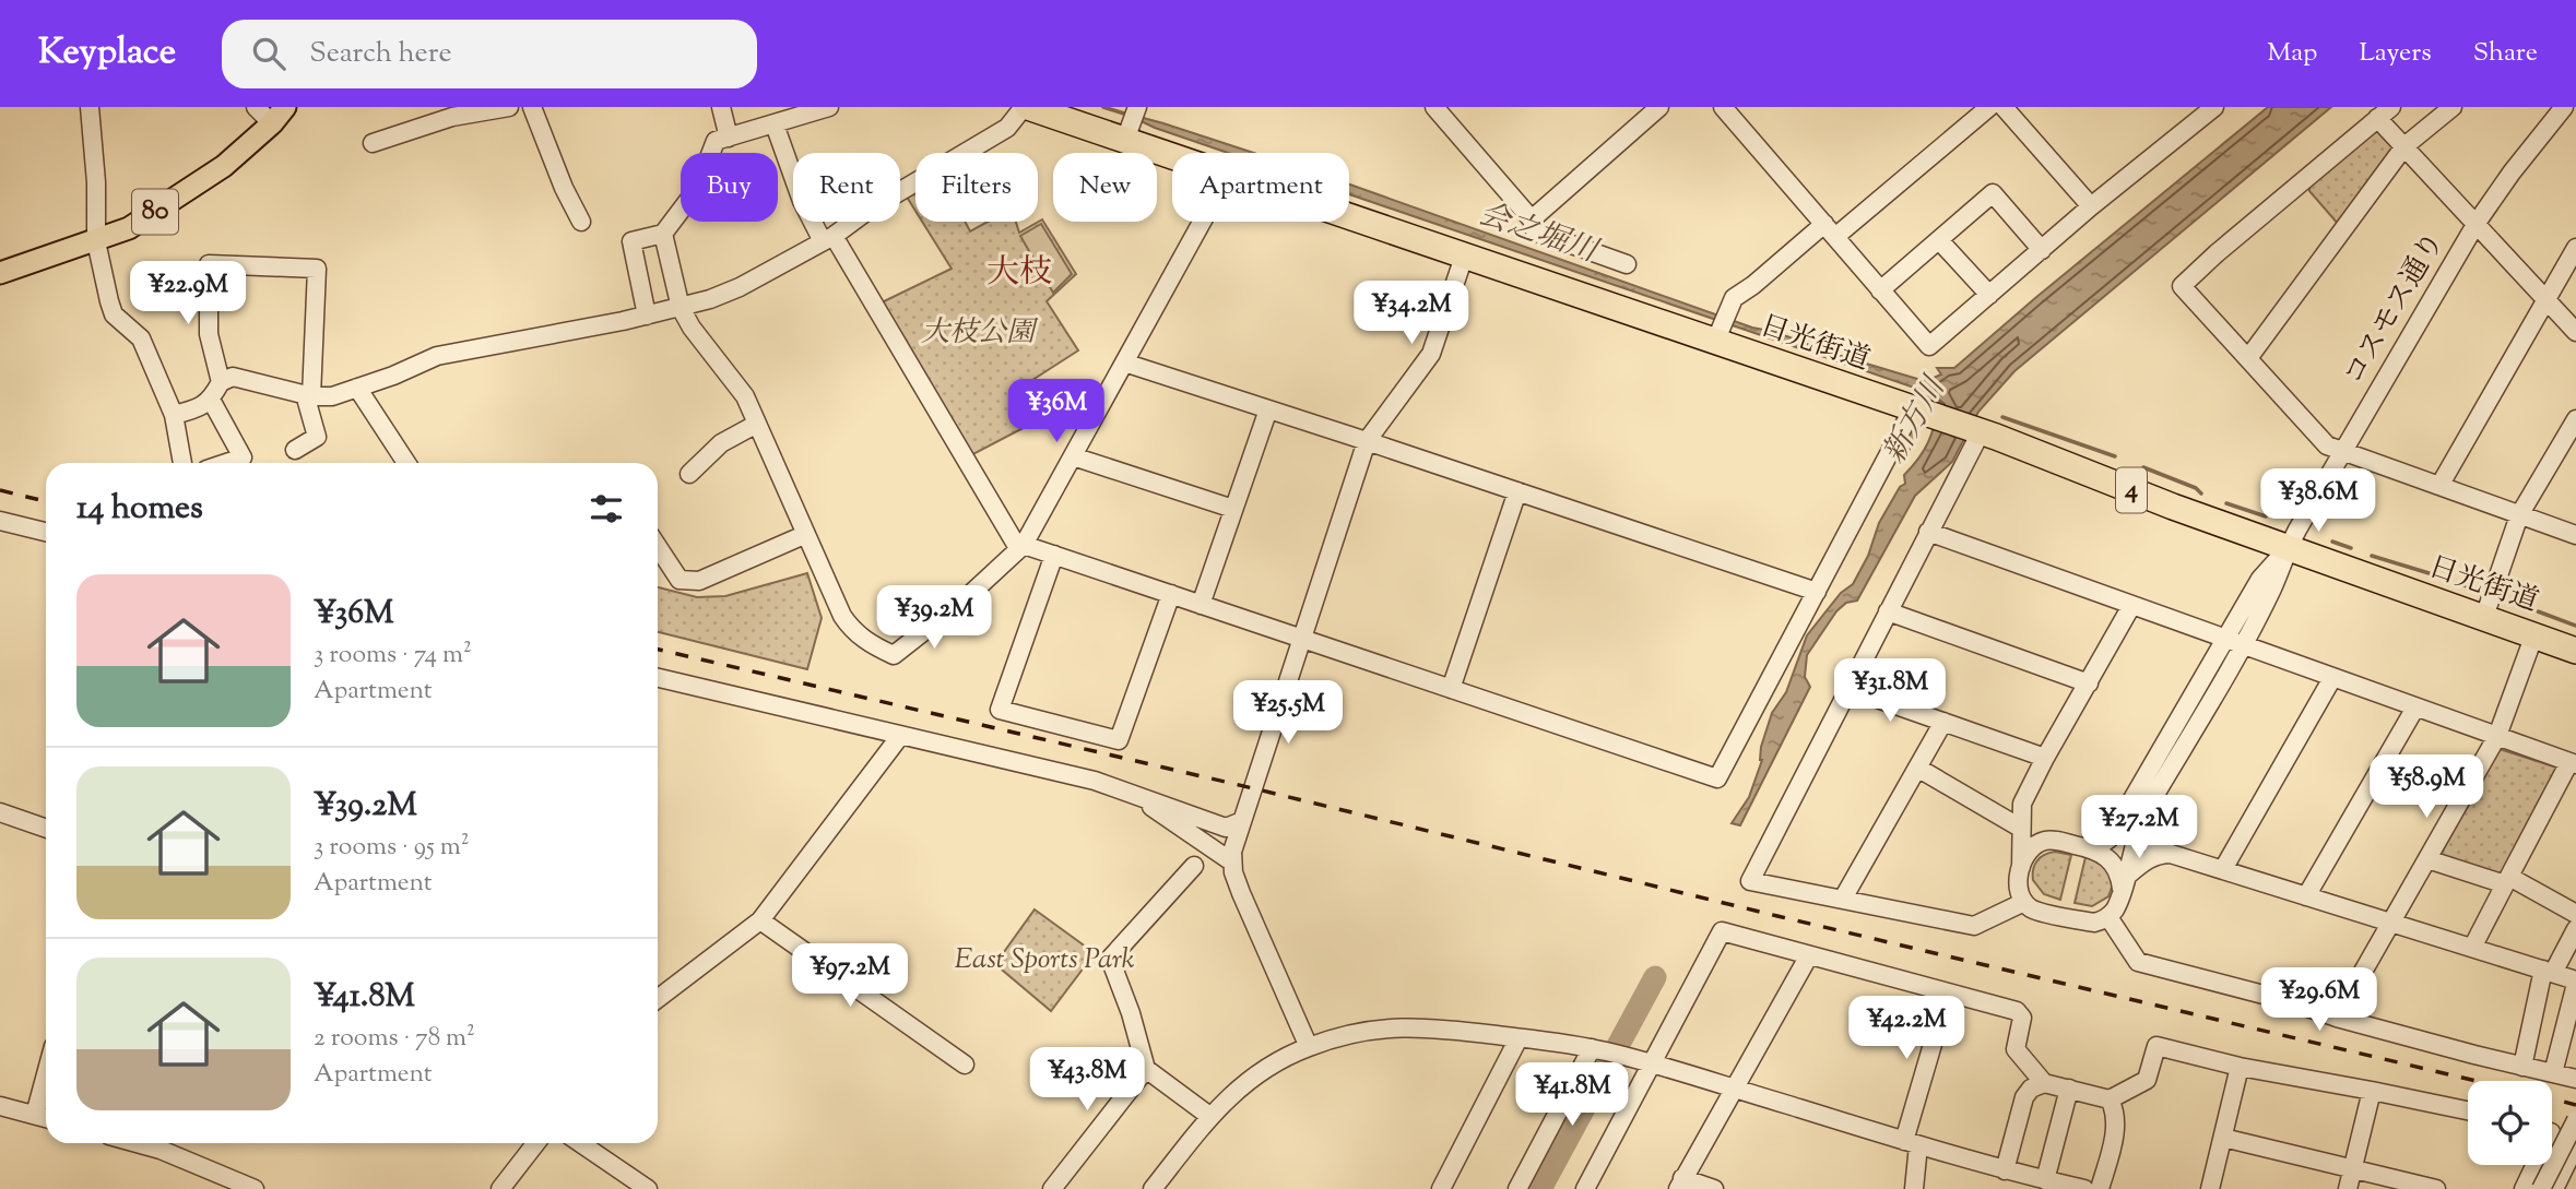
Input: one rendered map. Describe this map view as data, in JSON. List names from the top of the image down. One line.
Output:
{"streets":{"highway":["日光街道","4"],"main road":["80"],"street":["コスモス通り"]},"crossings":[["コスモス通り","日光街道"]],"districts":["大枝"],"water":["会之堀川","新方川"],"parks":["大枝公園","East Sports Park"],"page":{"header":"Keyplace","search":"Search here","nav":["Map","Layers","Share"],"chip":["Buy","Rent","Filters","New","Apartment"],"price":["¥22.9M","¥34.2M","¥36M","¥38.6M","¥39.2M","¥31.8M","¥25.5M","¥58.9M","¥27.2M","¥97.2M","¥29.6M","¥42.2M","¥43.8M","¥41.8M"],"heading":"14 homes","list":[{"name":"¥36M","note":"3 rooms · 74 m² · Apartment"},{"name":"¥39.2M","note":"3 rooms · 95 m² · Apartment"},{"name":"¥41.8M","note":"2 rooms · 78 m² · Apartment"}]}}
